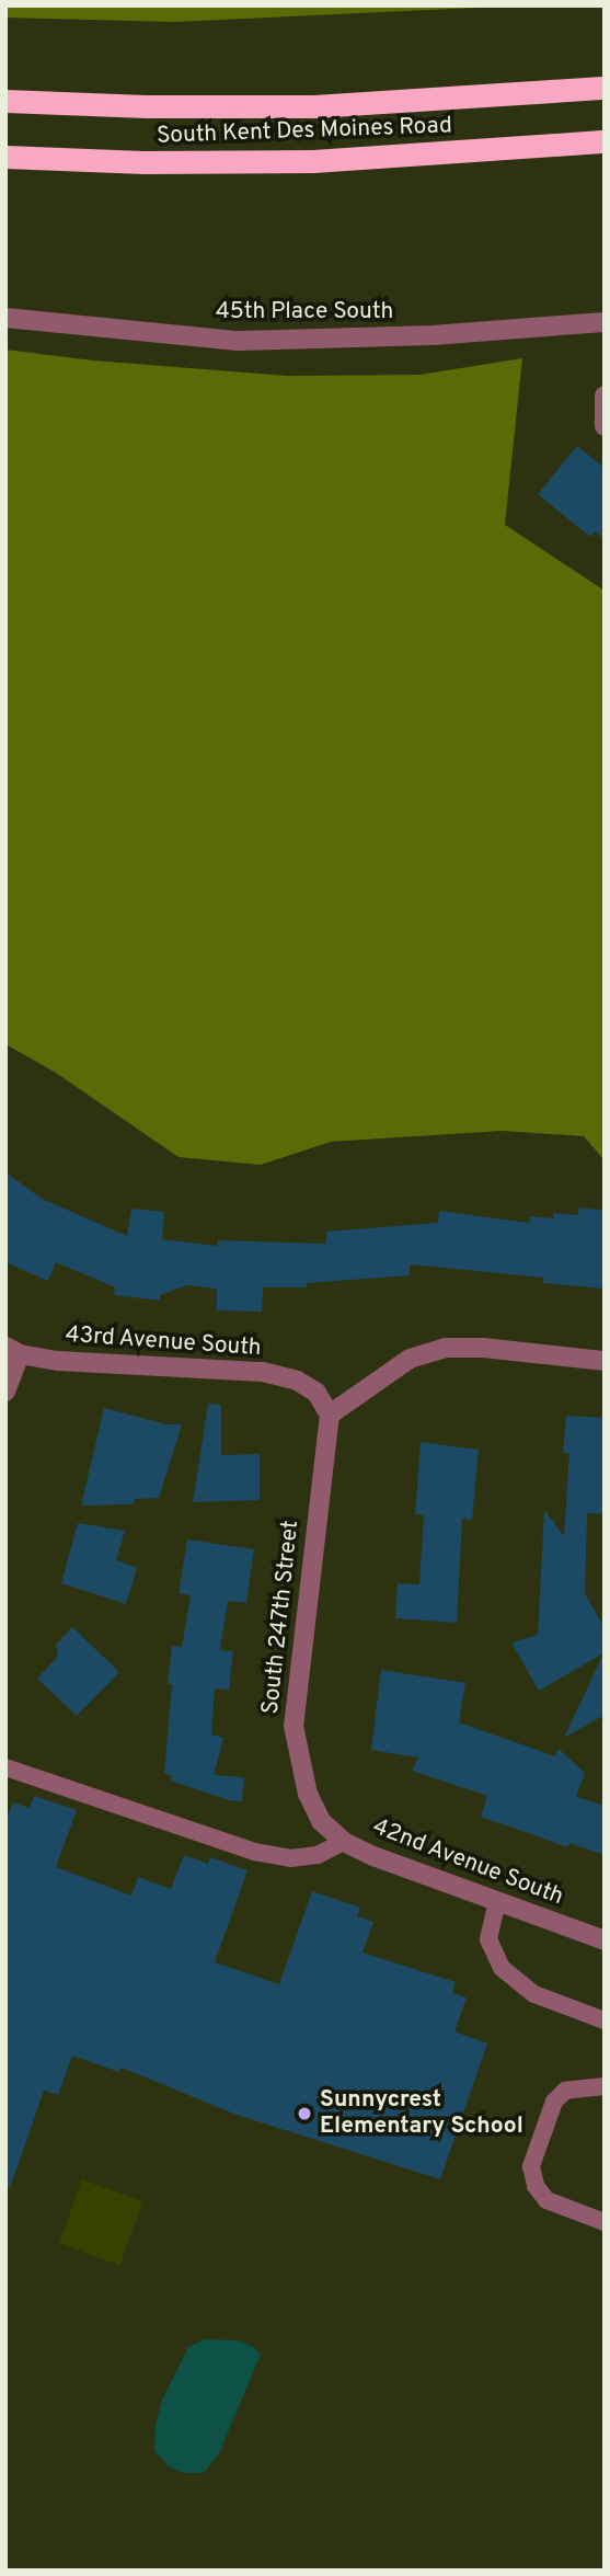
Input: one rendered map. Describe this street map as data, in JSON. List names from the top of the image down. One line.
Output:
{"streets":{"highway":["South Kent Des Moines Road"],"street":["45th Place South","43rd Avenue South","South 247th Street","42nd Avenue South"]},"crossings":[["43rd Avenue South","South 247th Street"],["South 247th Street","42nd Avenue South"]],"places":["Sunnycrest Elementary School"]}
